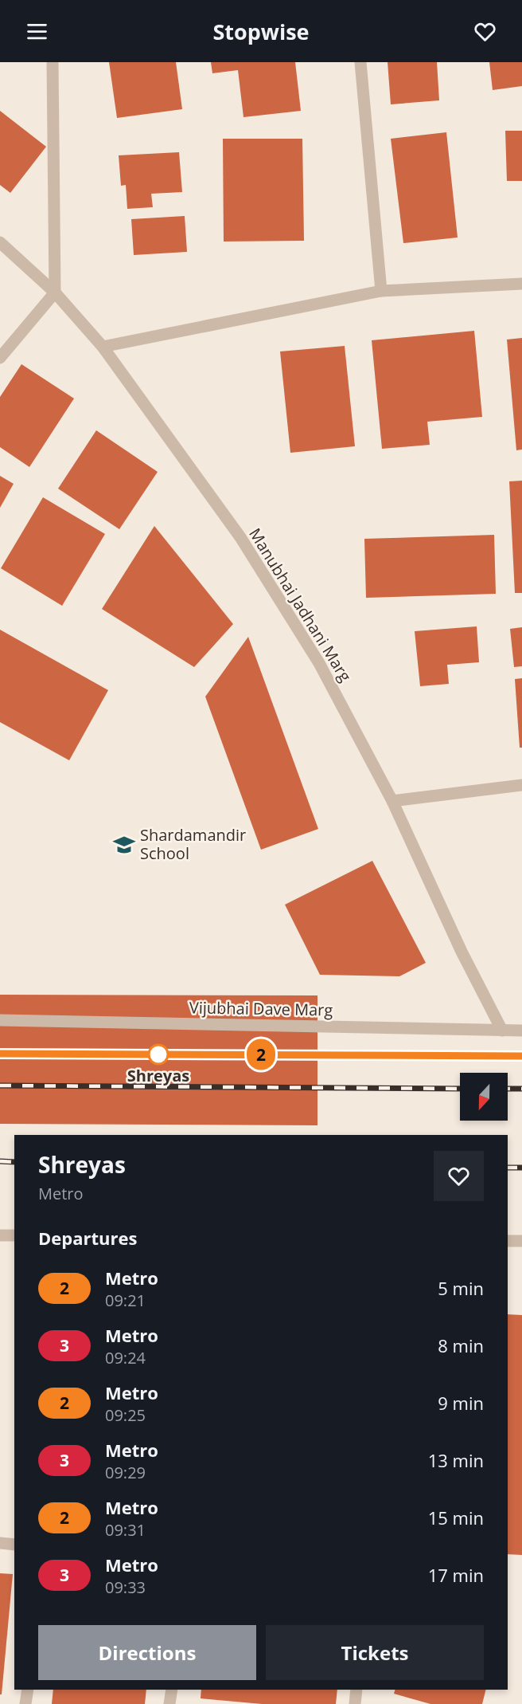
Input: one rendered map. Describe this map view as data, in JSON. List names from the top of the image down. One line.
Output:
{"streets":{"street":["Manubhai Jadhani Marg","Vijubhai Dave Marg"]},"crossings":[["Manubhai Jadhani Marg","Vijubhai Dave Marg"]],"places":{"school or university":["Shardamandir School"],"other":["Shreyas"]},"lines":["metro line 2"],"north":"bottom","page":{"header":"Stopwise","on_map":"2","heading":[["Shreyas","Metro"],"Departures"],"list":[{"mark":"2","name":"Metro","note":"09:21","value":"5 min"},{"mark":"3","name":"Metro","note":"09:24","value":"8 min"},{"mark":"2","name":"Metro","note":"09:25","value":"9 min"},{"mark":"3","name":"Metro","note":"09:29","value":"13 min"},{"mark":"2","name":"Metro","note":"09:31","value":"15 min"},{"mark":"3","name":"Metro","note":"09:33","value":"17 min"}],"buttons":["Directions","Tickets"]}}
